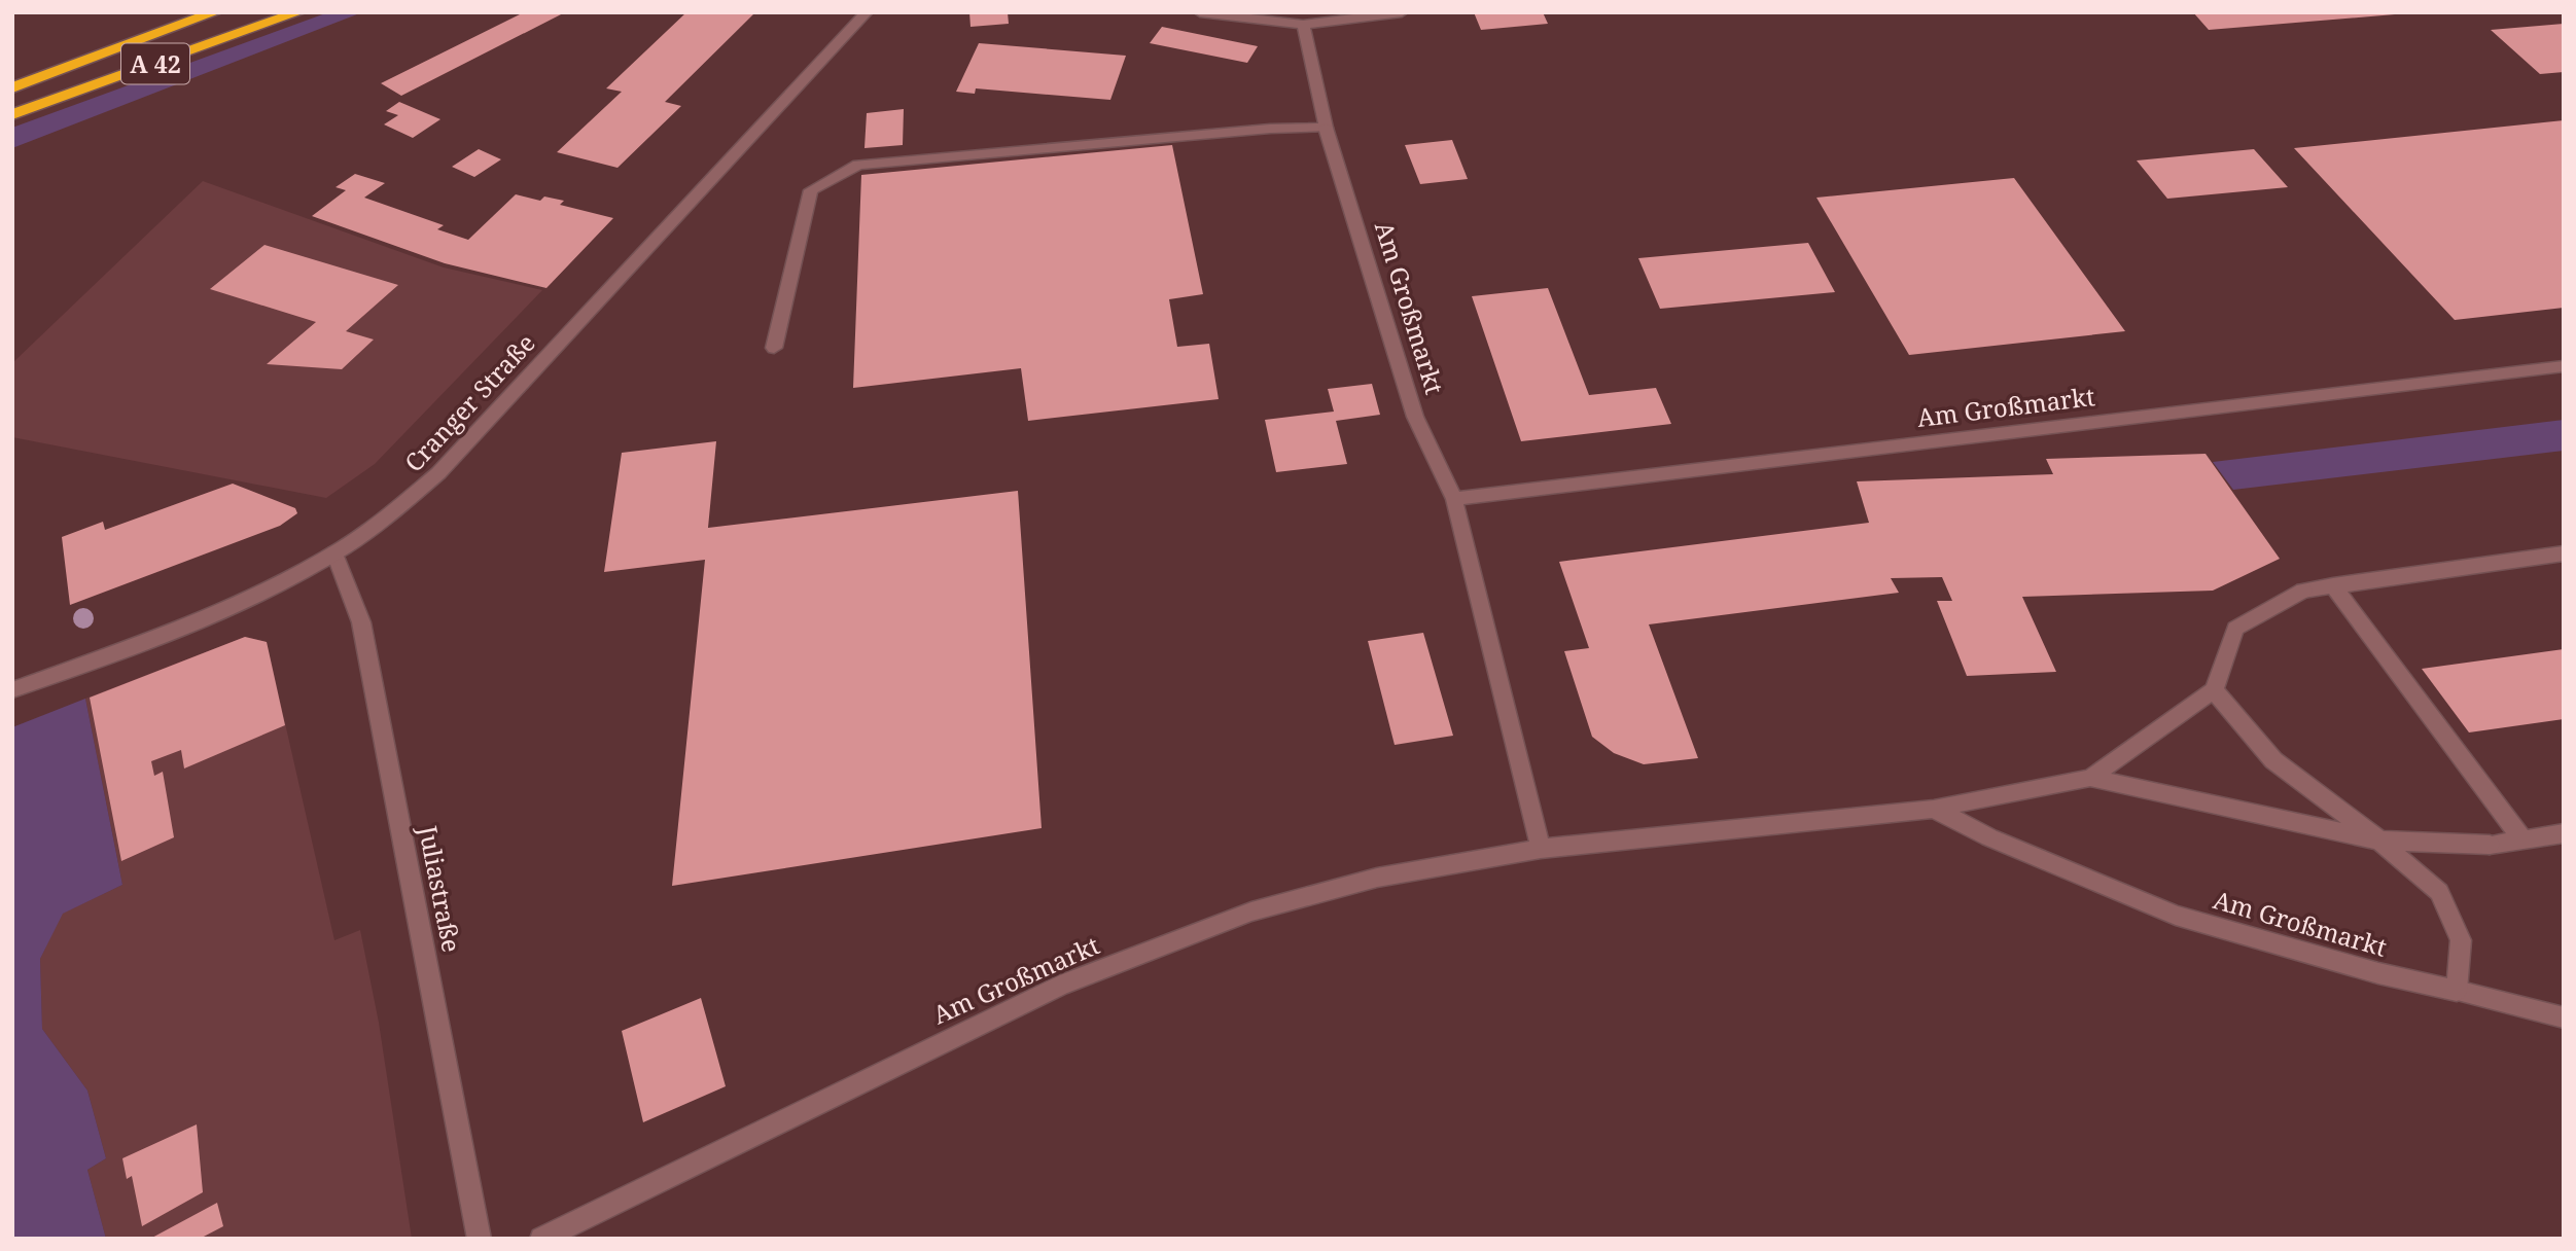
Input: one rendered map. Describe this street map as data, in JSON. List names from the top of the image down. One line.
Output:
{"streets":{"highway":["A 42"],"street":["Am Großmarkt","Cranger Straße","Juliastraße"]},"crossings":[["Cranger Straße","Juliastraße"]]}
